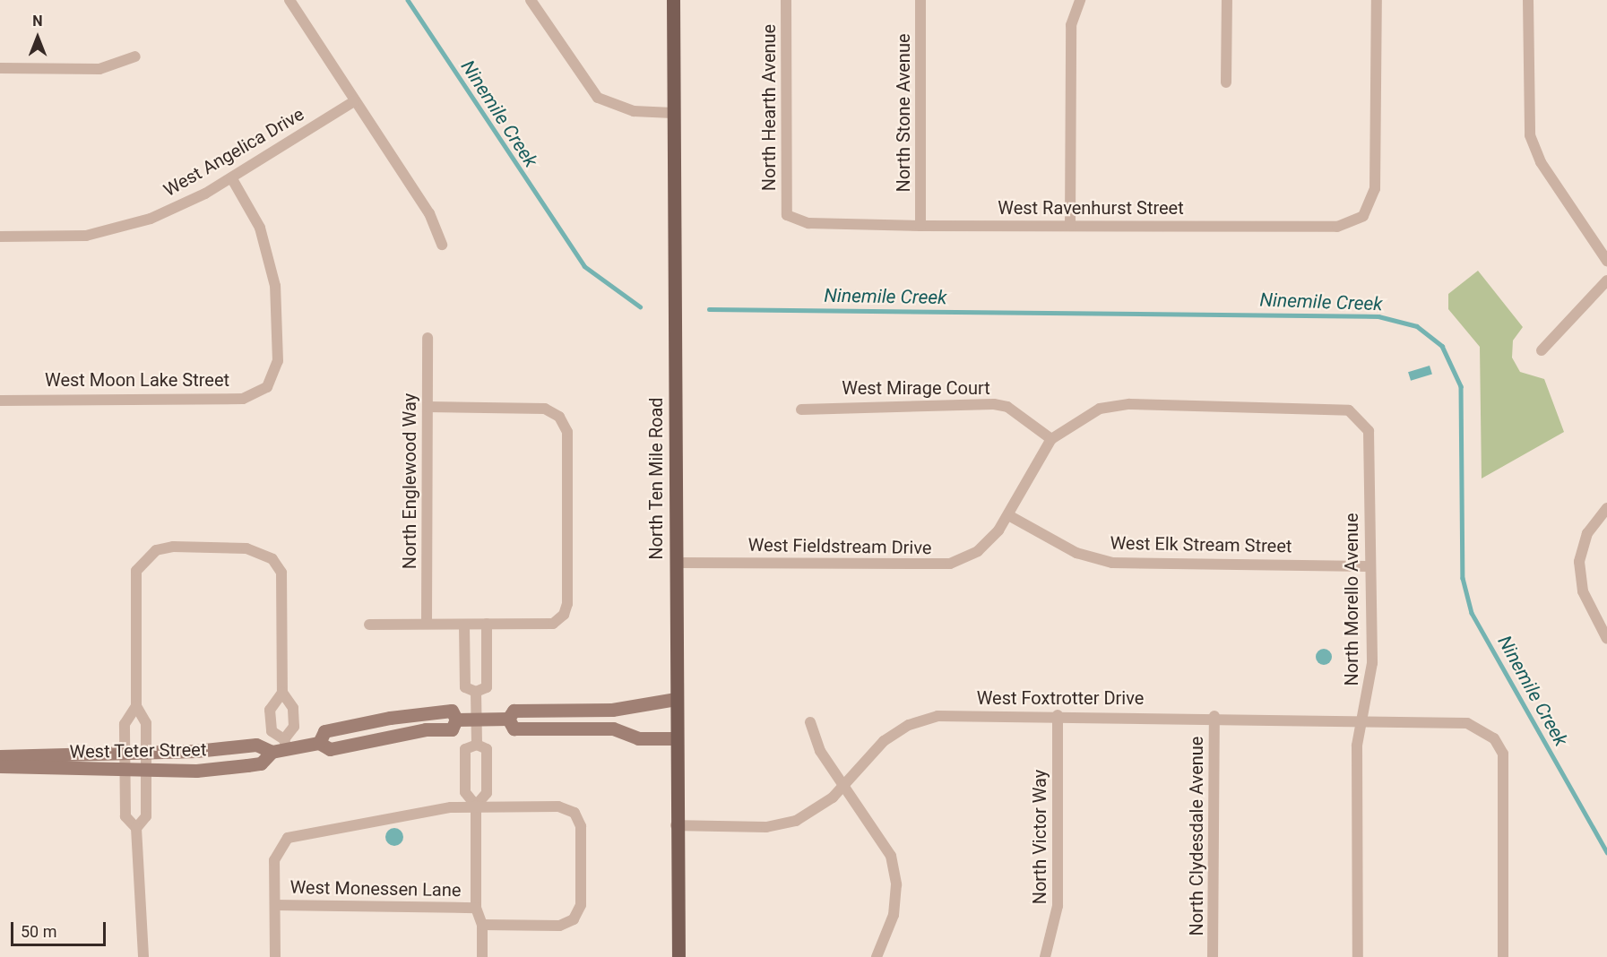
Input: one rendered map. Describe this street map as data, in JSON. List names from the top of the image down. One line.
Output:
{"streets":{"main road":["North Ten Mile Road"],"street":["North Hearth Avenue","North Stone Avenue","West Angelica Drive","West Ravenhurst Street","West Moon Lake Street","West Mirage Court","North Englewood Way","West Elk Stream Street","West Fieldstream Drive","North Morello Avenue","West Foxtrotter Drive","West Teter Street","North Clydesdale Avenue","North Victor Way","West Monessen Lane"]},"crossings":[["North Hearth Avenue","West Ravenhurst Street"],["North Stone Avenue","West Ravenhurst Street"],["West Angelica Drive","West Moon Lake Street"],["West Mirage Court","West Fieldstream Drive"],["North Ten Mile Road","West Fieldstream Drive"],["North Ten Mile Road","West Foxtrotter Drive"],["North Ten Mile Road","West Teter Street"],["West Elk Stream Street","West Fieldstream Drive"],["West Elk Stream Street","North Morello Avenue"],["West Fieldstream Drive","North Morello Avenue"],["North Morello Avenue","West Foxtrotter Drive"],["West Foxtrotter Drive","North Clydesdale Avenue"],["West Foxtrotter Drive","North Victor Way"]],"water":["Ninemile Creek"],"scale_bar":"50 m","north":"top"}
